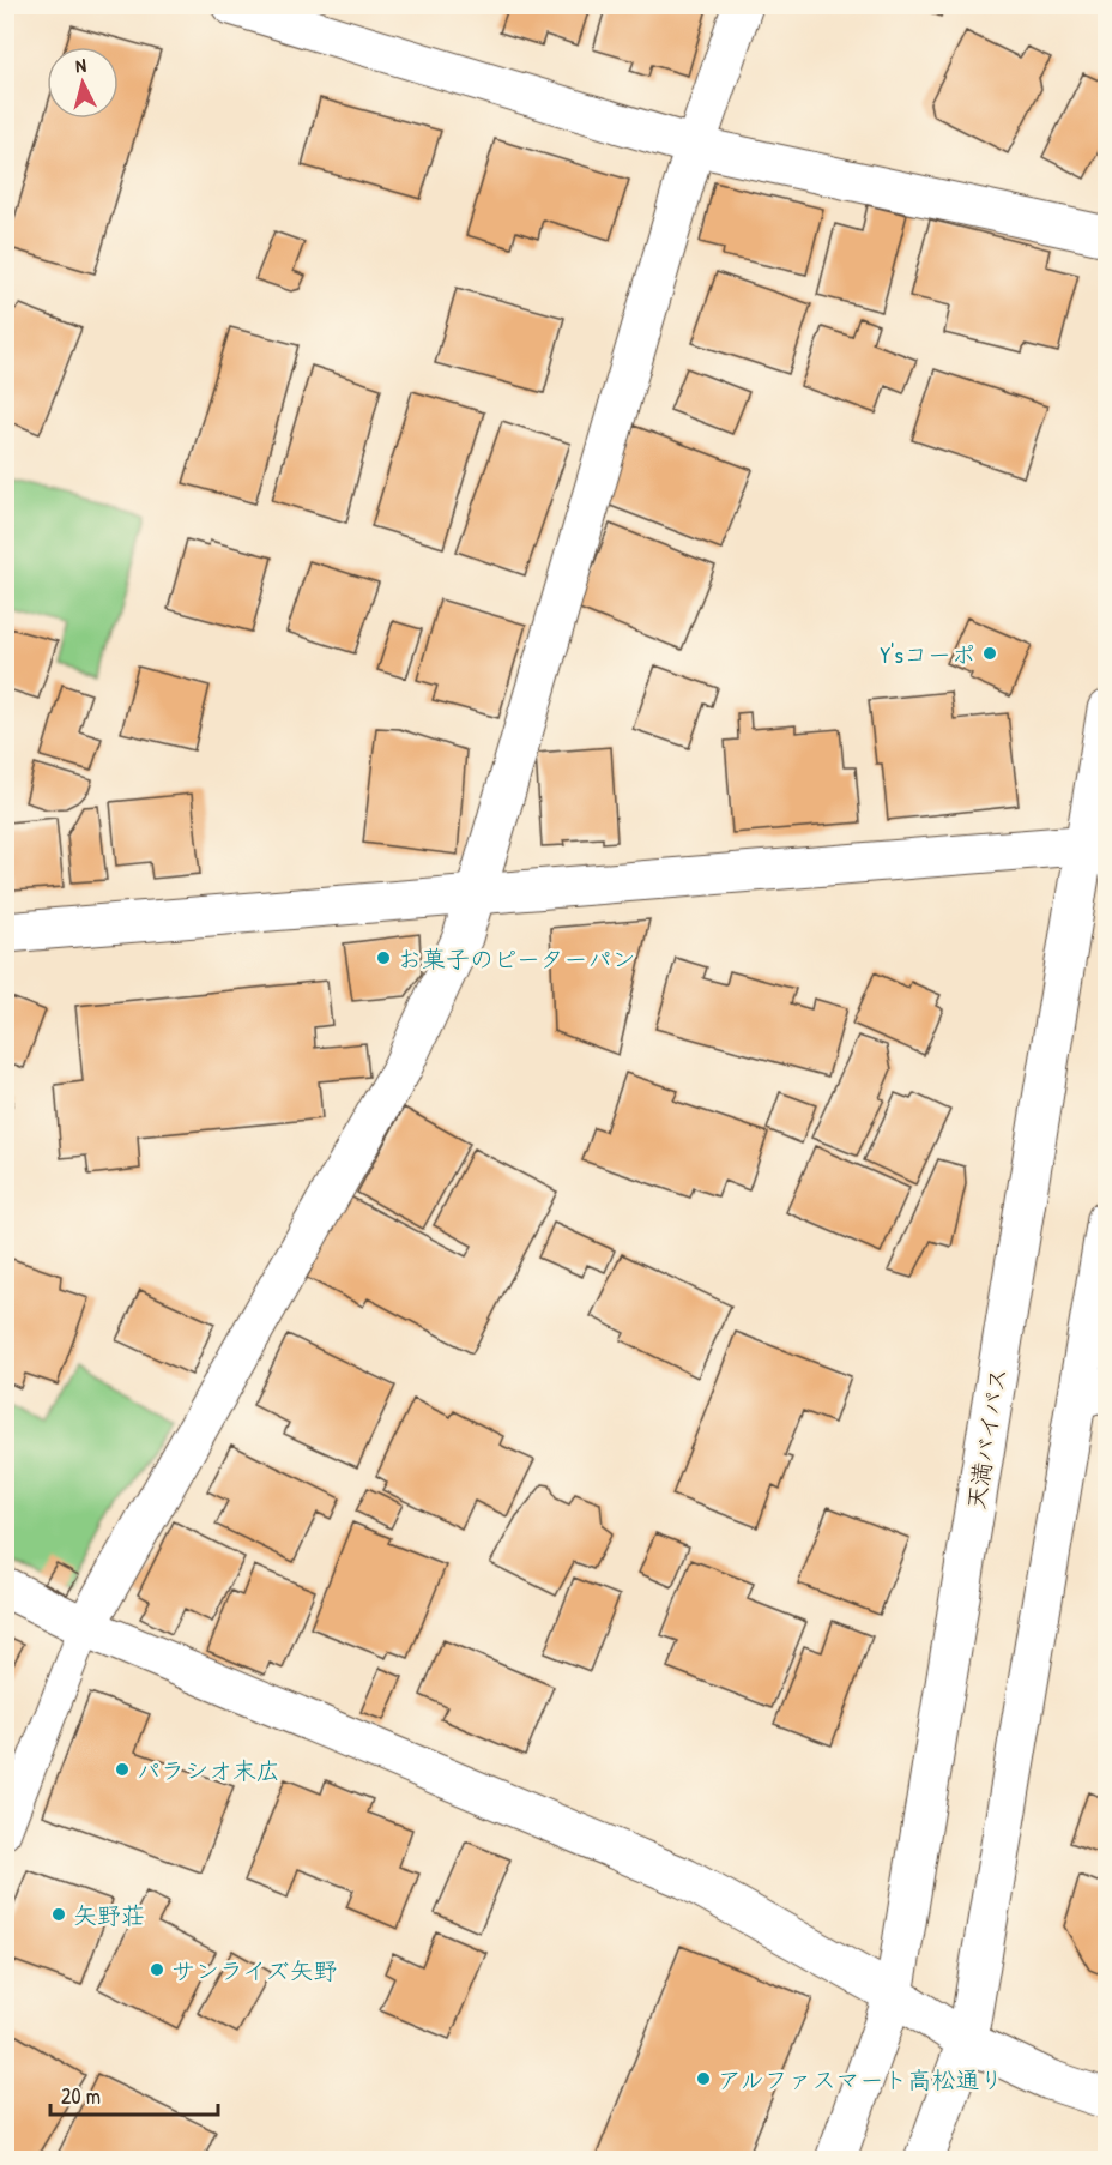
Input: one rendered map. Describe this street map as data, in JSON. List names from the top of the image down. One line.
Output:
{"streets":{"main road":["天満バイパス"]},"places":["Y'sコーポ","お菓子のピーターパン","パラシオ末広","矢野荘","サンライズ矢野","アルファスマート高松通り"],"scale_bar":"20 m","north":"top"}
